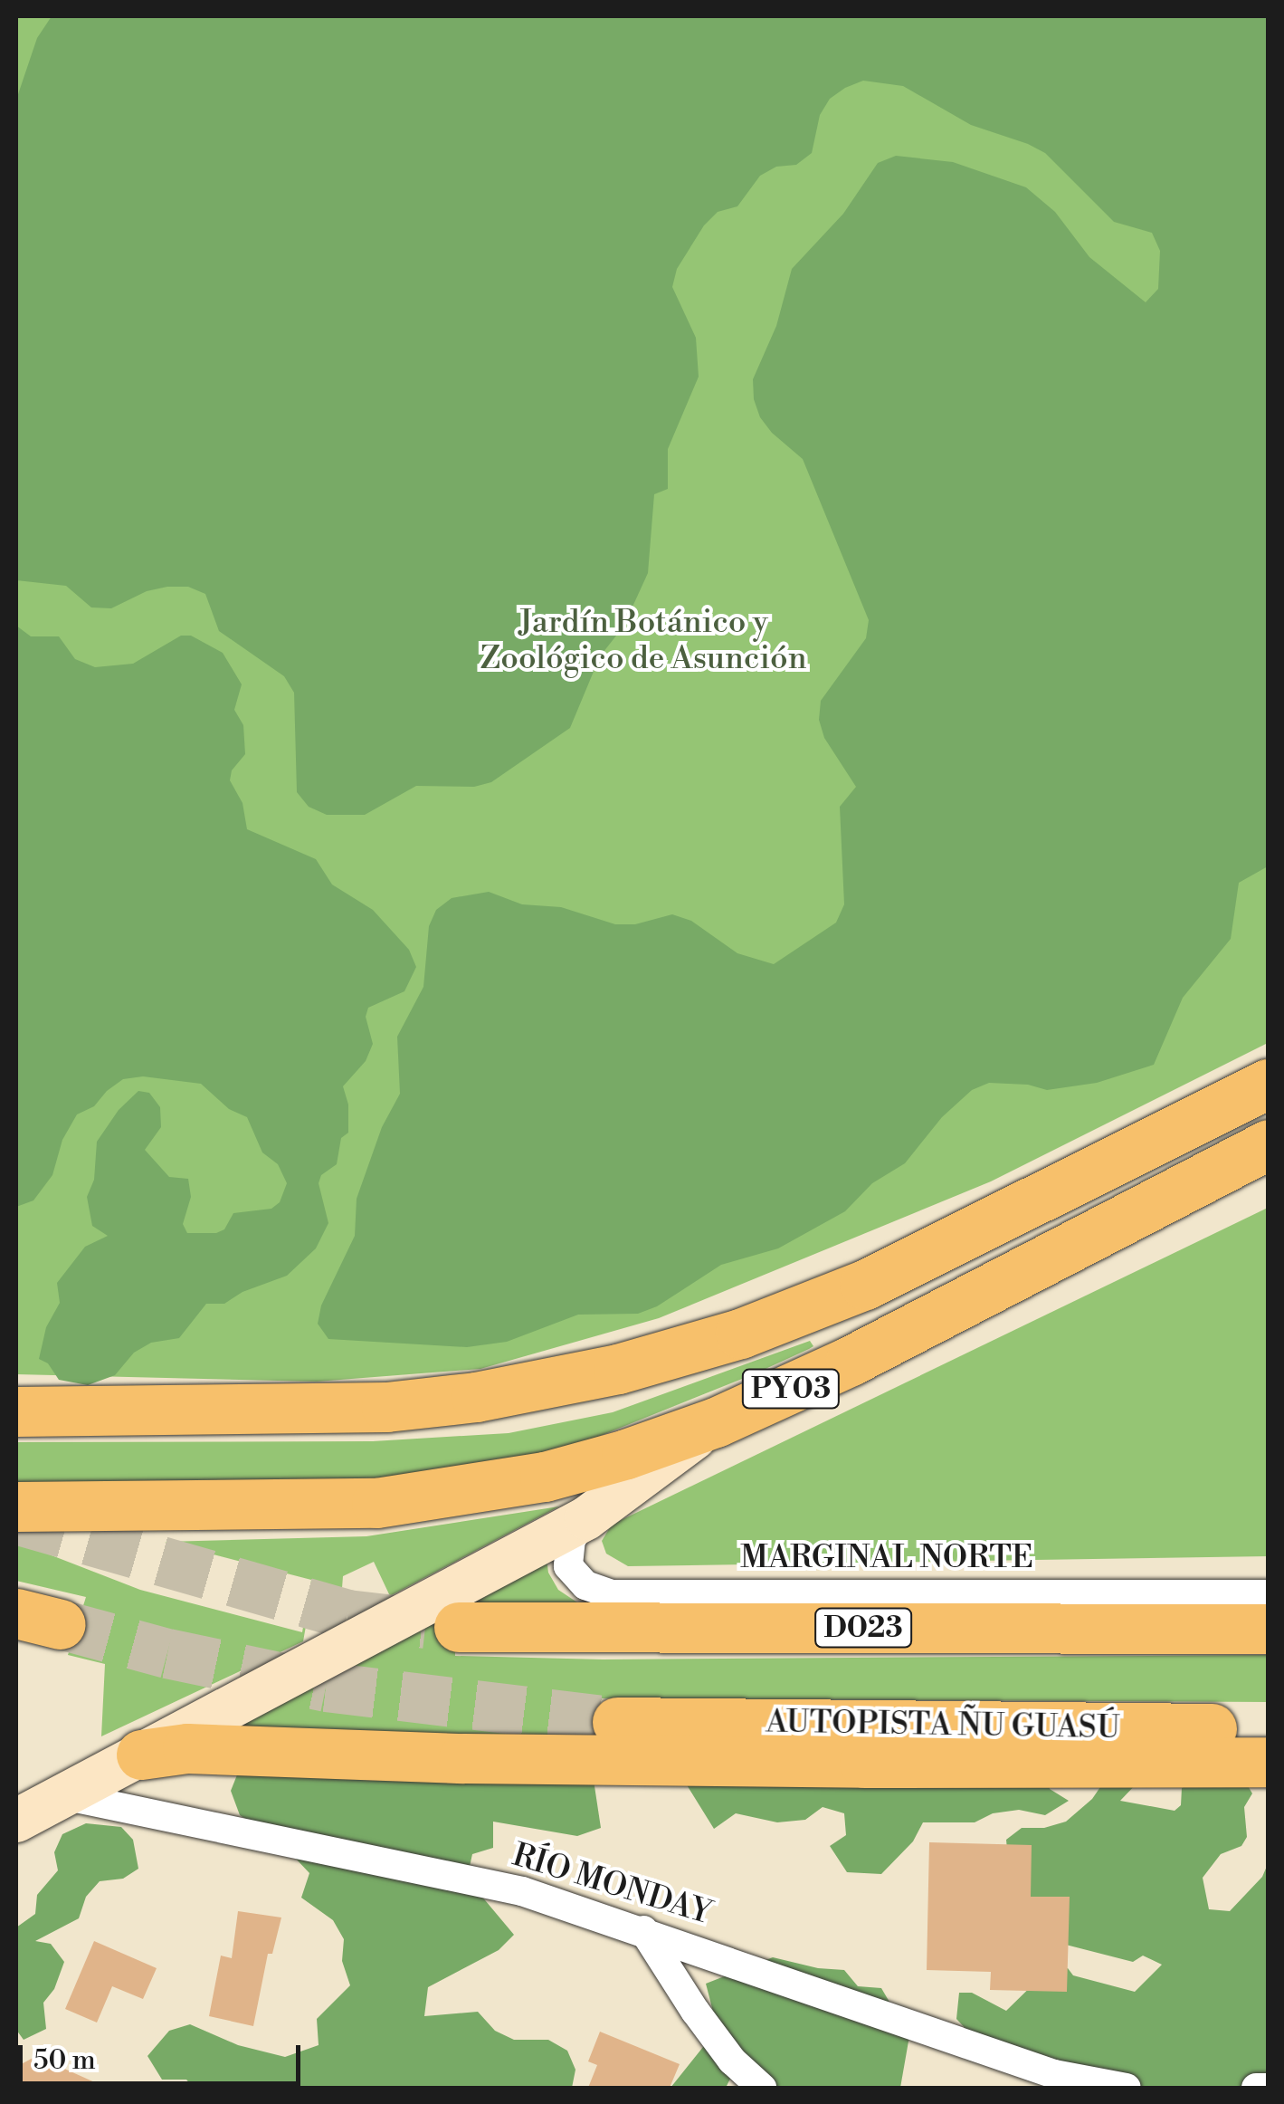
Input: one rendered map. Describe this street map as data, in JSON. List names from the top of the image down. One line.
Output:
{"streets":{"highway":["PY03","D023","AUTOPISTA ÑU GUASÚ"],"street":["MARGINAL NORTE","RÍO MONDAY"]},"parks":["Jardín Botánico y Zoológico de Asunción"],"scale_bar":"50 m"}
